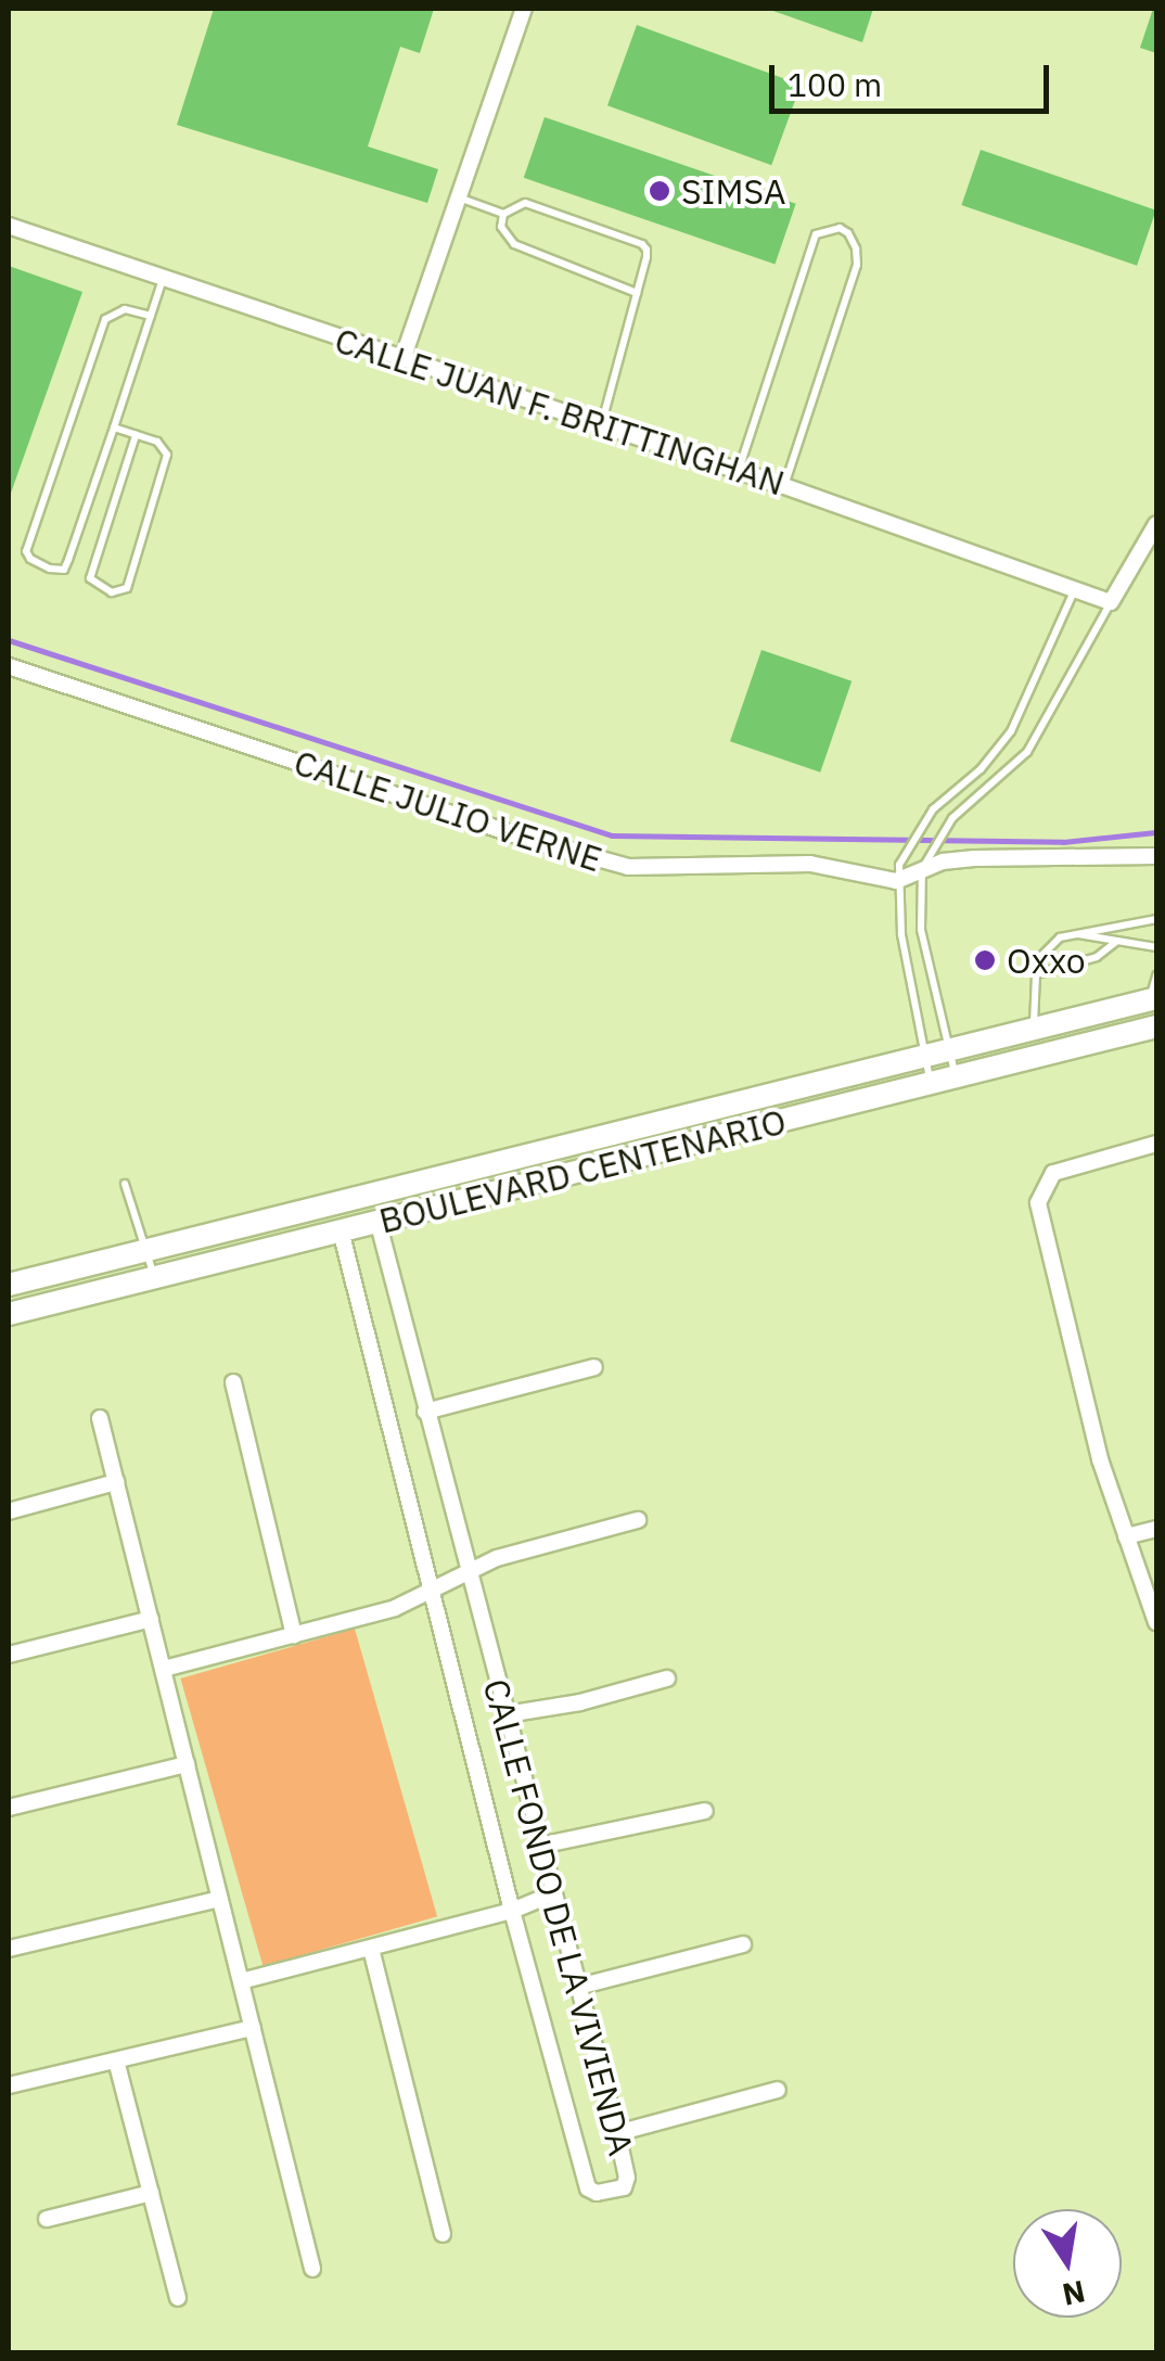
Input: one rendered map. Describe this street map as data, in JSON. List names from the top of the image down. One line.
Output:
{"streets":{"main road":["BOULEVARD CENTENARIO"],"street":["CALLE JUAN F. BRITTINGHAN","CALLE JULIO VERNE","CALLE FONDO DE LA VIVIENDA"]},"crossings":[["BOULEVARD CENTENARIO","CALLE FONDO DE LA VIVIENDA"]],"places":["SIMSA","Oxxo"],"scale_bar":"100 m","north":"bottom"}
